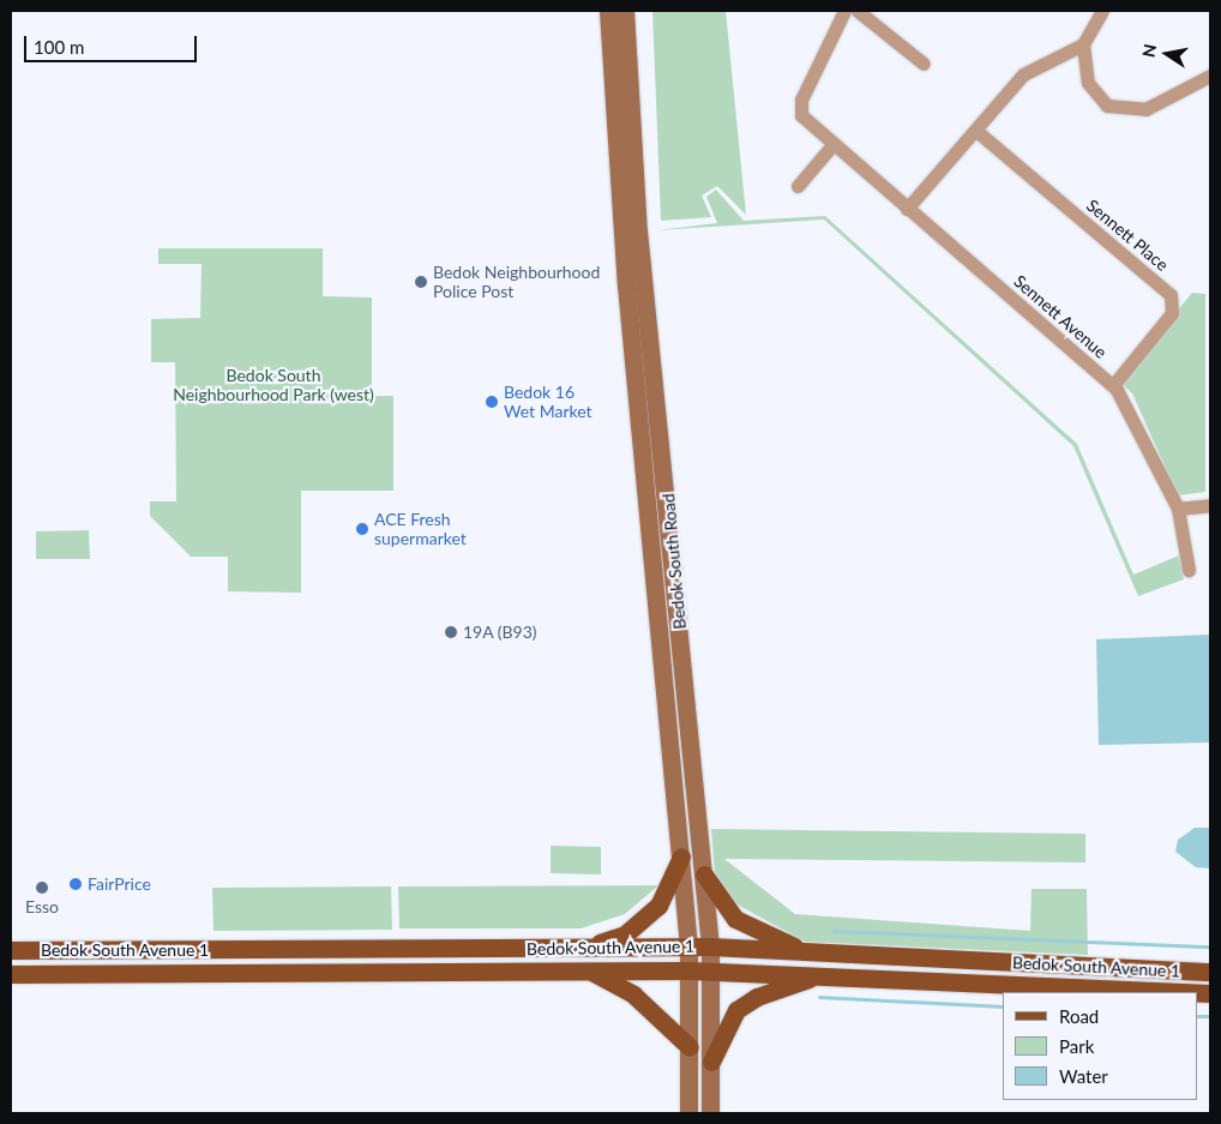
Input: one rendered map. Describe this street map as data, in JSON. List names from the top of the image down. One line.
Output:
{"streets":{"main road":["Bedok South Road","Bedok South Avenue 1"],"street":["Sennett Place","Sennett Avenue"]},"crossings":[["Sennett Place","Sennett Avenue"],["Bedok South Road","Bedok South Avenue 1"]],"parks":["Bedok South Neighbourhood Park (west)"],"places":["Bedok Neighbourhood Police Post","Bedok 16 Wet Market","ACE Fresh supermarket","19A (B93)","FairPrice","Esso"],"legend":["Road","Park","Water"],"scale_bar":"100 m","north":"left"}
